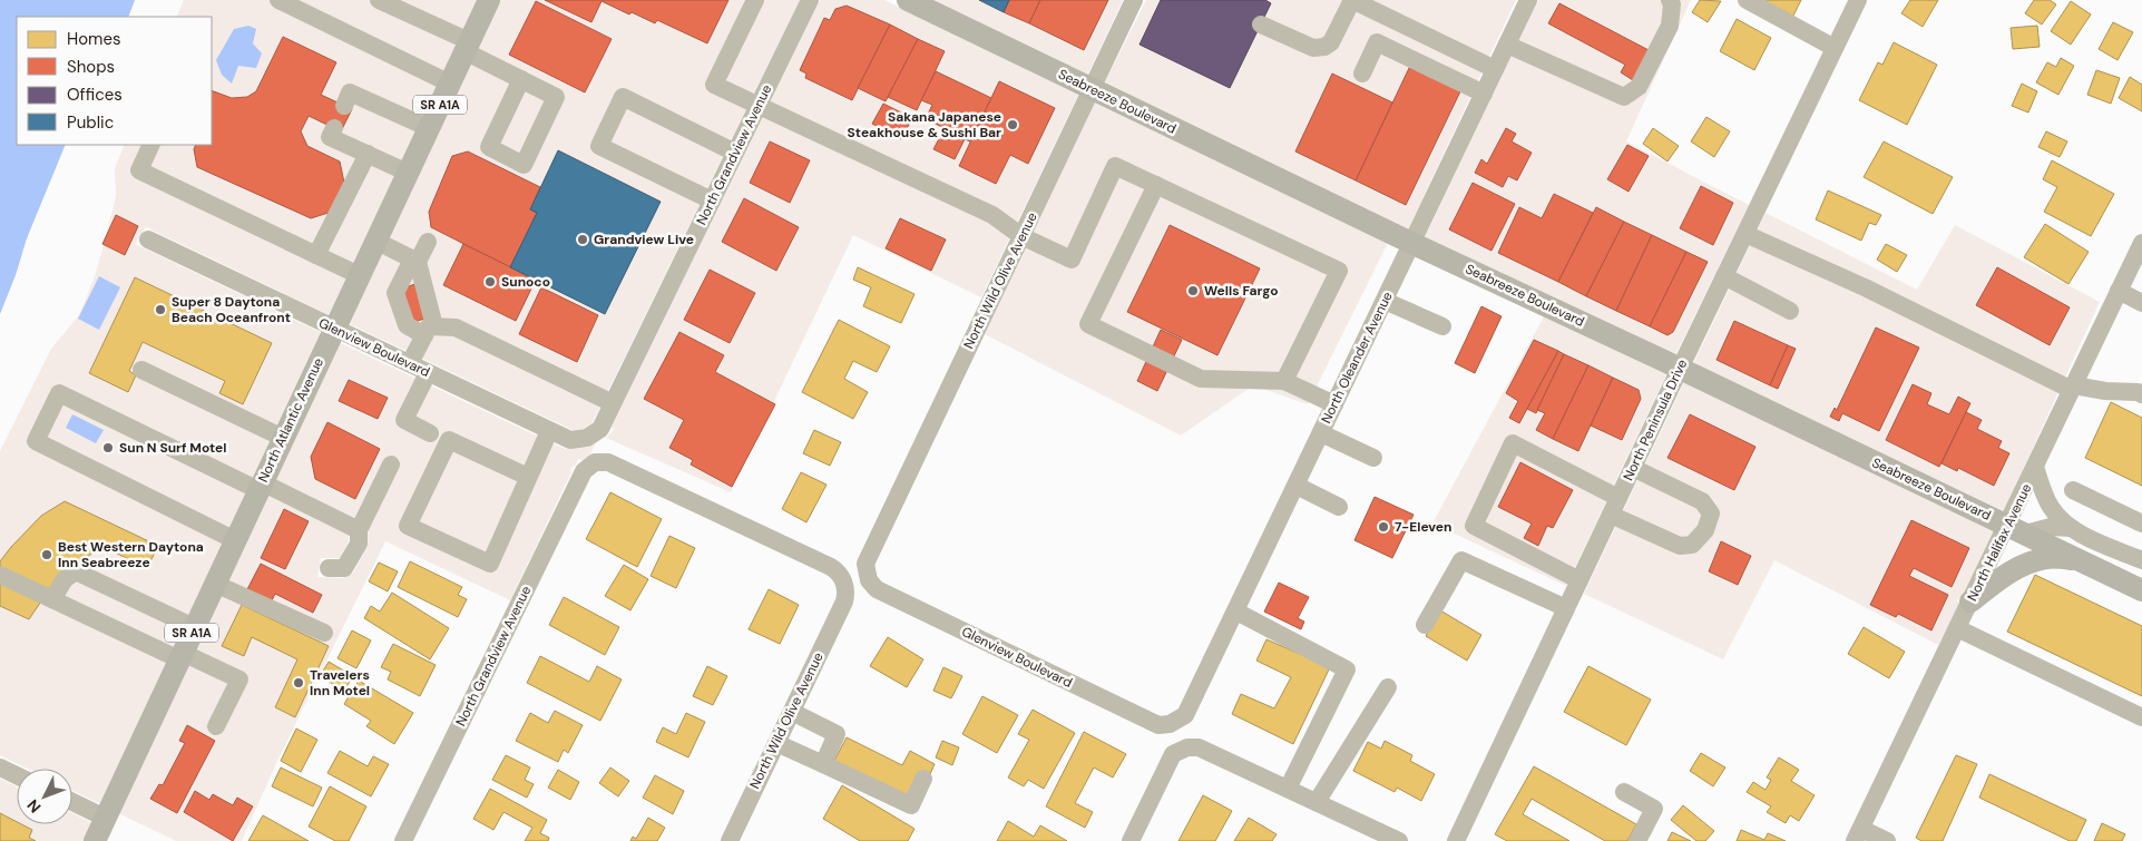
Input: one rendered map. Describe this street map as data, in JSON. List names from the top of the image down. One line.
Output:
{"streets":{"main road":["Seabreeze Boulevard","SR A1A","North Atlantic Avenue"],"street":["North Grandview Avenue","North Wild Olive Avenue","Glenview Boulevard","North Oleander Avenue","North Peninsula Drive","North Halifax Avenue"]},"crossings":[["Seabreeze Boulevard","North Wild Olive Avenue"],["Seabreeze Boulevard","North Oleander Avenue"],["Seabreeze Boulevard","North Peninsula Drive"],["Seabreeze Boulevard","North Halifax Avenue"],["North Grandview Avenue","North Wild Olive Avenue"],["North Grandview Avenue","Glenview Boulevard"],["North Wild Olive Avenue","Glenview Boulevard"],["Glenview Boulevard","North Oleander Avenue"],["Glenview Boulevard","North Atlantic Avenue"]],"places":["Sakana Japanese Steakhouse & Sushi Bar","Grandview Live","Sunoco","Wells Fargo","Super 8 Daytona Beach Oceanfront","Sun N Surf Motel","7-Eleven","Best Western Daytona Inn Seabreeze","Travelers Inn Motel"],"legend":["Homes","Shops","Offices","Public"],"north":"bottom left"}
